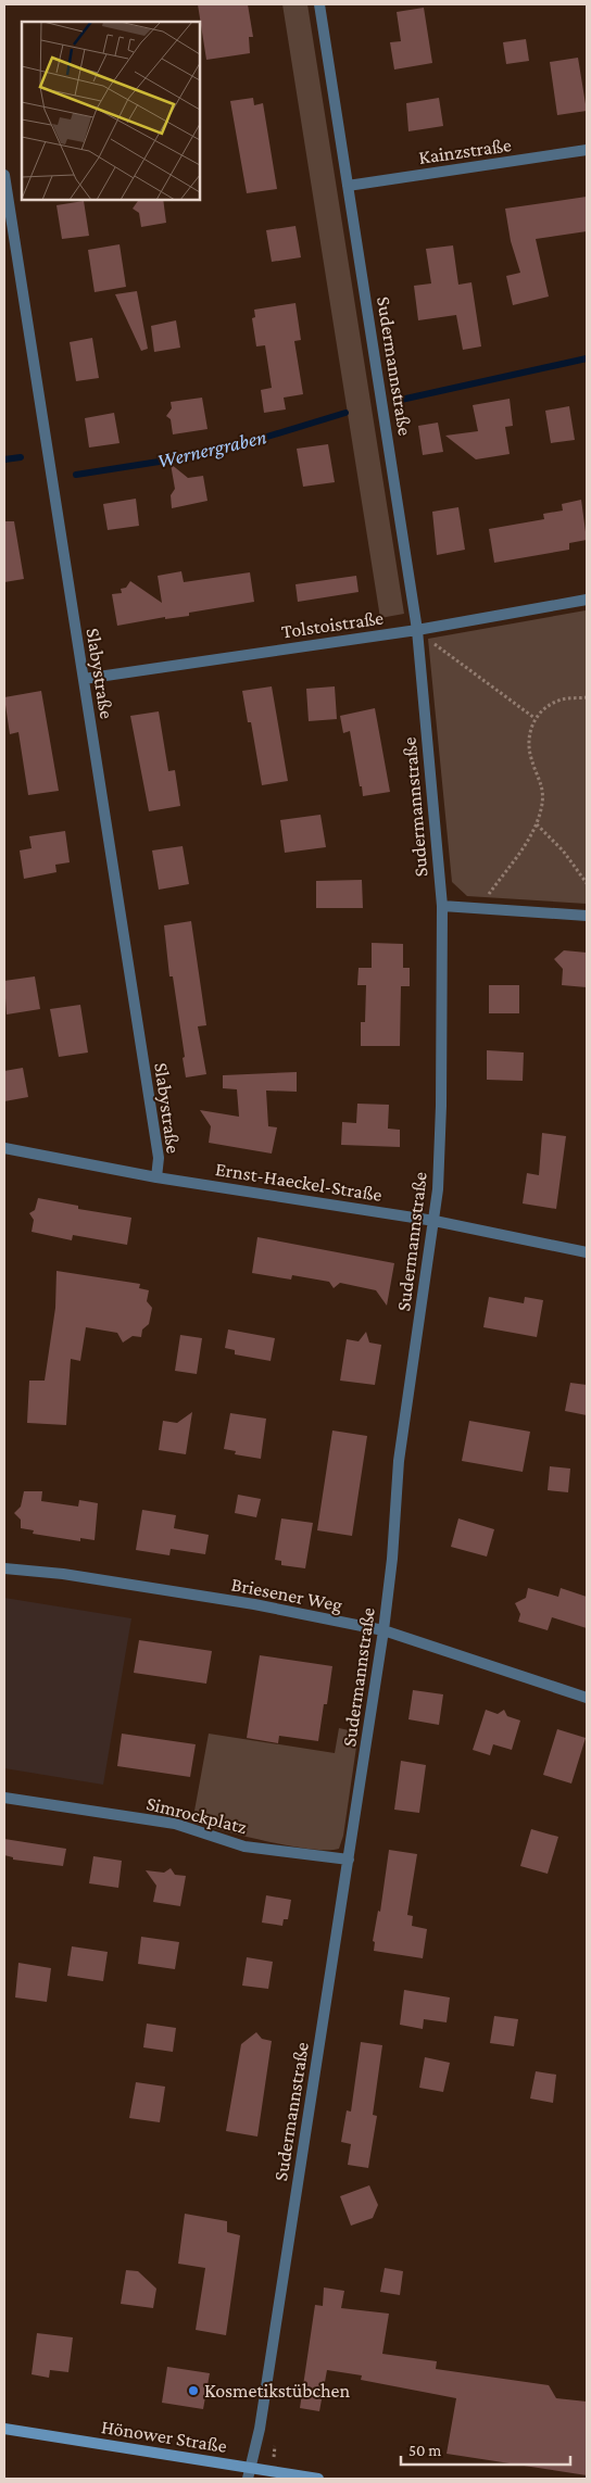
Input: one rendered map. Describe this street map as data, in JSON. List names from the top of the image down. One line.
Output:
{"streets":{"main road":["Hönower Straße"],"street":["Kainzstraße","Sudermannstraße","Tolstoistraße","Slabystraße","Ernst-Haeckel-Straße","Briesener Weg","Simrockplatz"]},"crossings":[["Kainzstraße","Sudermannstraße"],["Sudermannstraße","Tolstoistraße"],["Sudermannstraße","Ernst-Haeckel-Straße"],["Sudermannstraße","Briesener Weg"],["Sudermannstraße","Simrockplatz"],["Sudermannstraße","Hönower Straße"],["Tolstoistraße","Slabystraße"],["Slabystraße","Ernst-Haeckel-Straße"]],"water":["Wernergraben"],"places":["Kosmetikstübchen"],"scale_bar":"50 m"}
